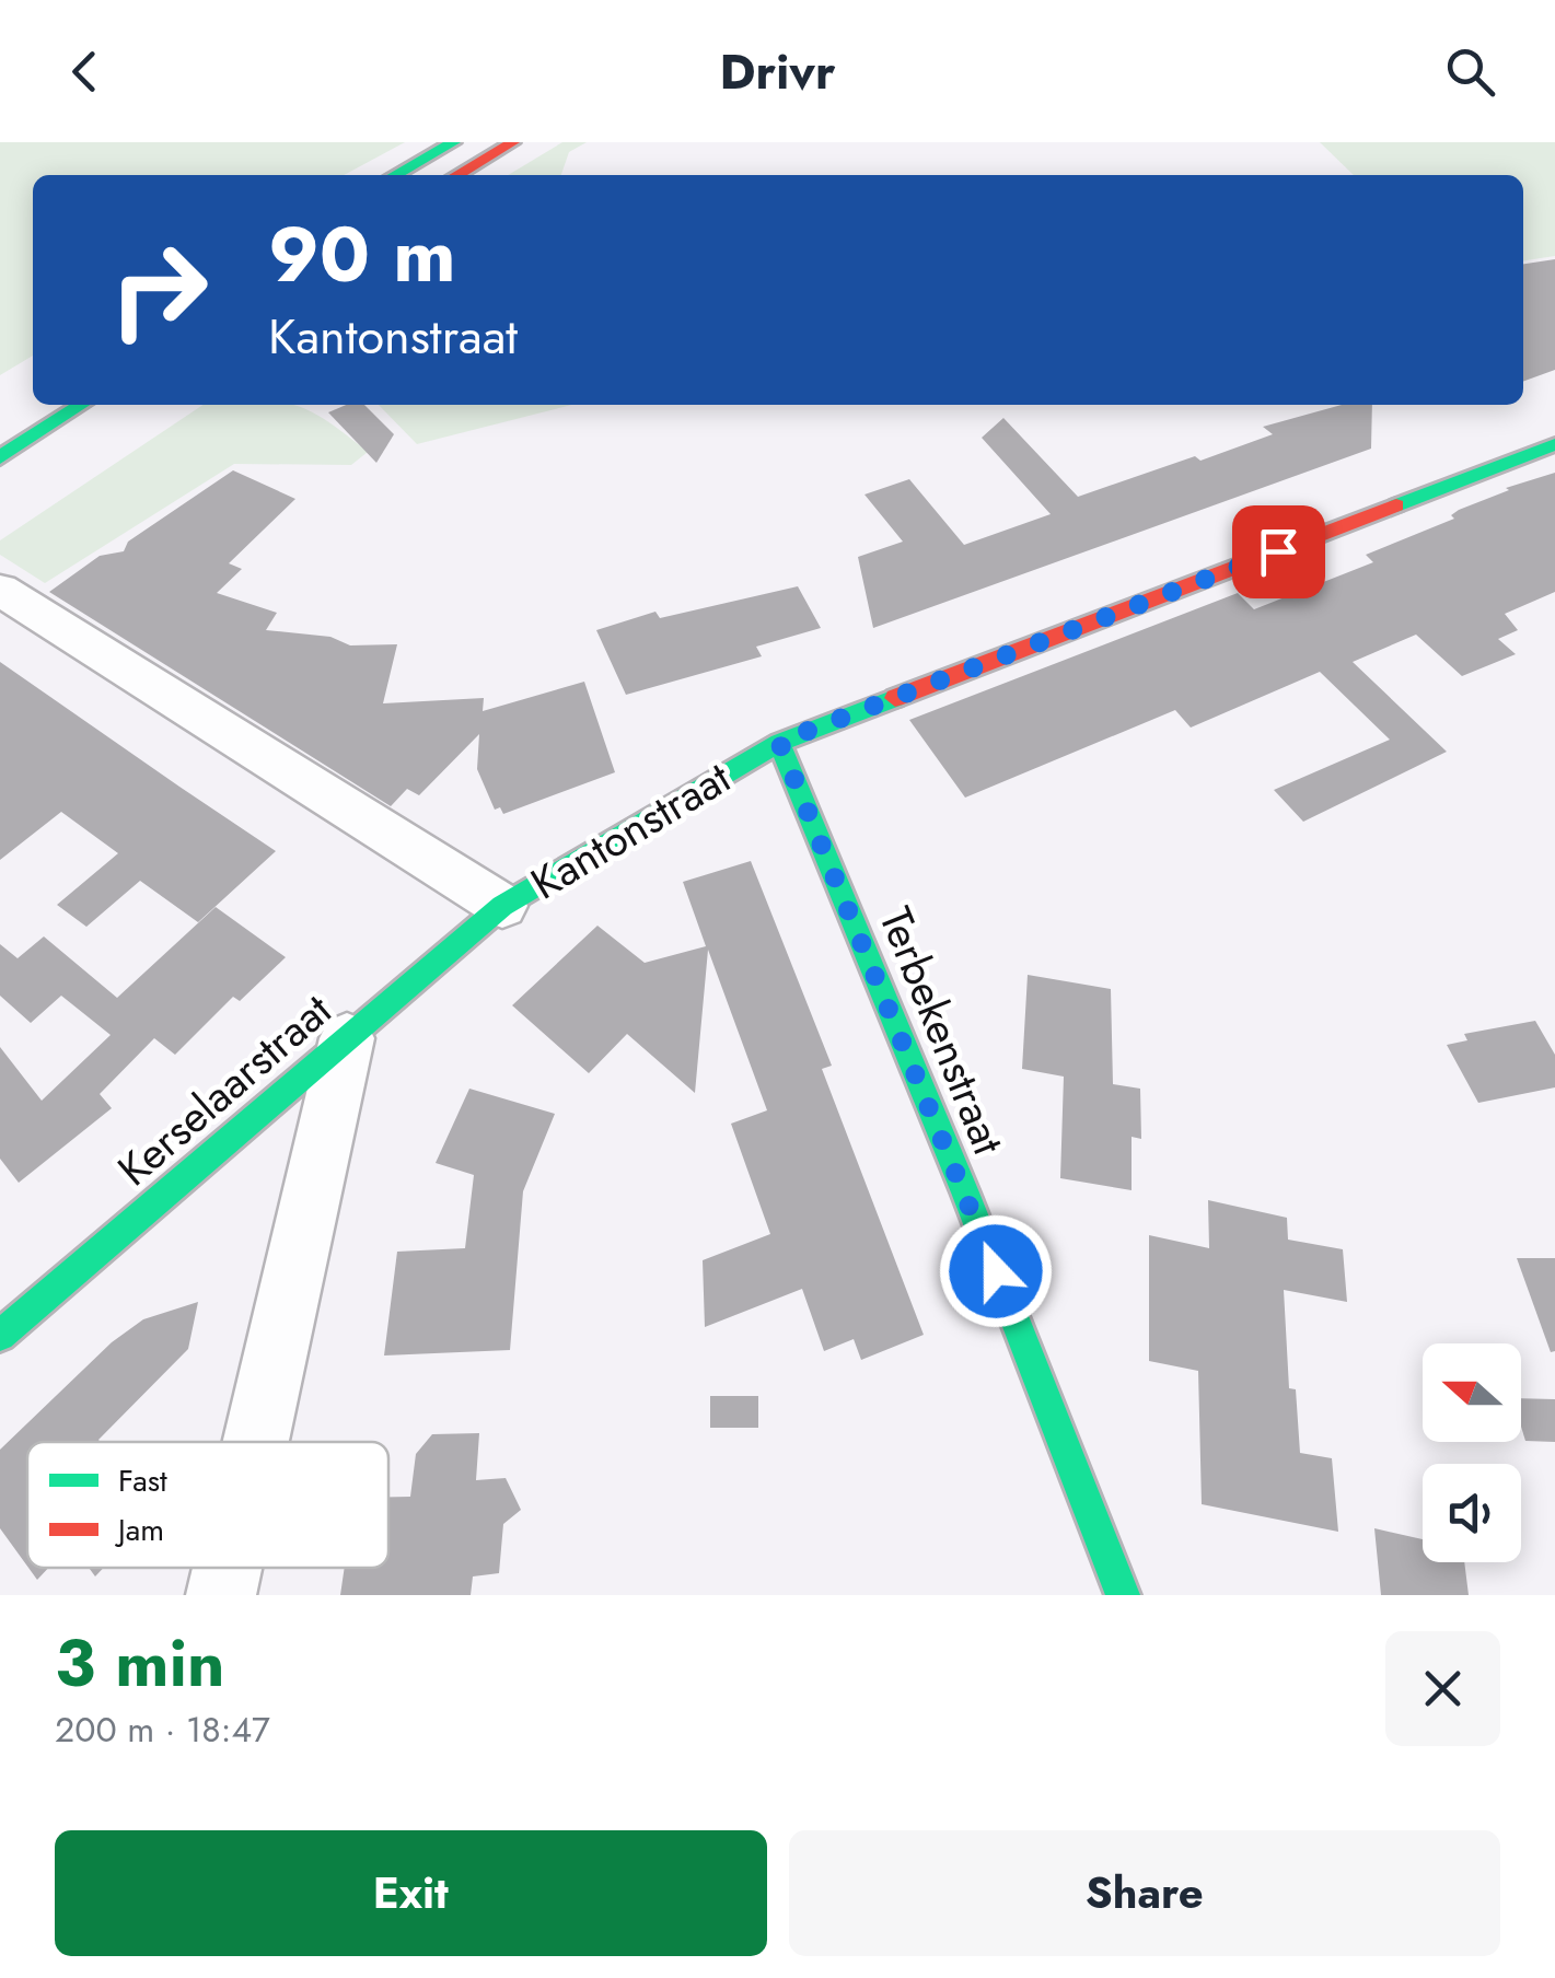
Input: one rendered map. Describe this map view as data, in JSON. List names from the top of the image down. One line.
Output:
{"streets":{"main road":["Kantonstraat","Terbekenstraat","Kerselaarstraat"]},"crossings":[["Kantonstraat","Terbekenstraat"],["Kantonstraat","Kerselaarstraat"]],"legend":["Fast","Jam"],"north":"left","page":{"header":"Drivr","turn":["90 m","Kantonstraat"],"heading":["3 min","200 m · 18:47"],"buttons":["Exit","Share"]}}
